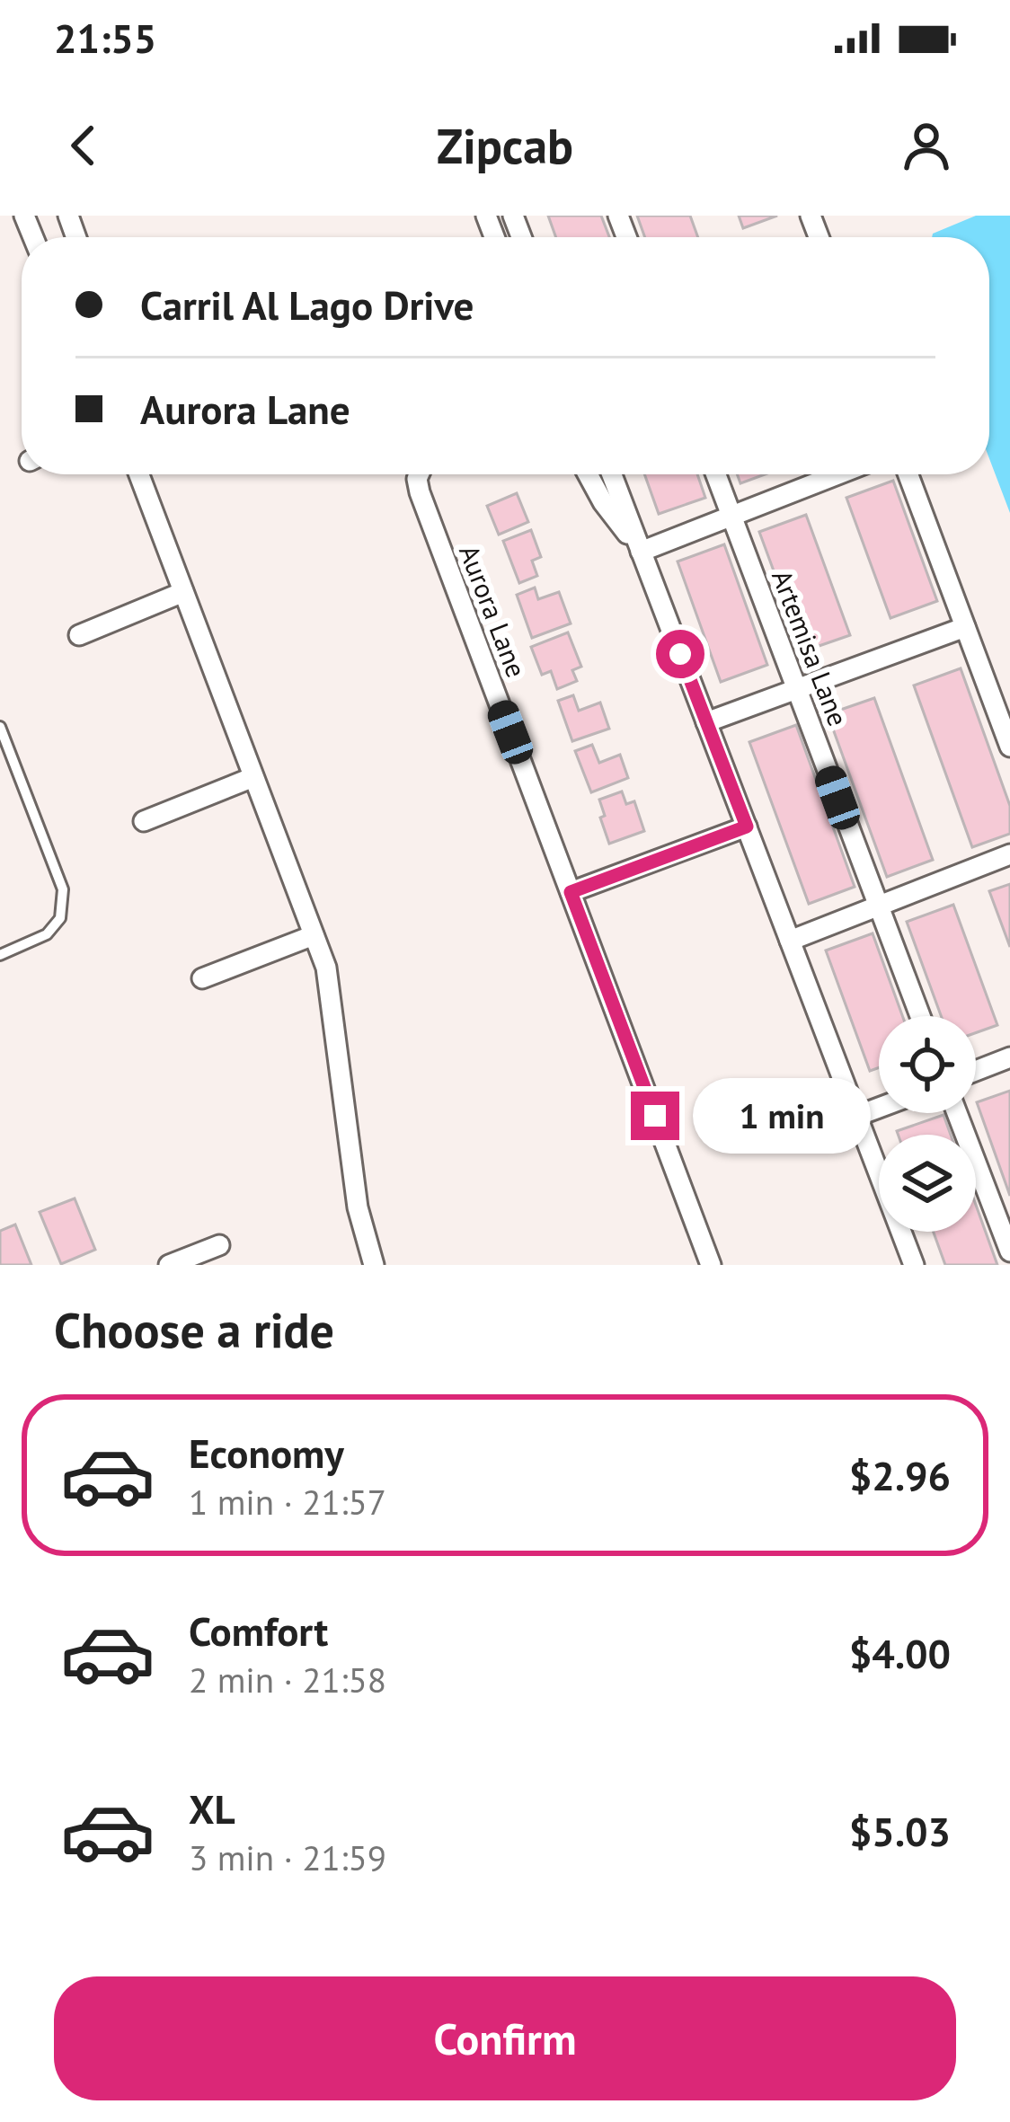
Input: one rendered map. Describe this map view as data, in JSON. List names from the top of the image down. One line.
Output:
{"streets":{"street":["Aurora Lane","Artemisa Lane"]},"page":{"status":"21:55","header":"Zipcab","banner":["Carril Al Lago Drive","Aurora Lane"],"bubble":"1 min","heading":"Choose a ride","list":[{"name":"Economy","note":"1 min · 21:57","value":"$2.96"},{"name":"Comfort","note":"2 min · 21:58","value":"$4.00"},{"name":"XL","note":"3 min · 21:59","value":"$5.03"}],"buttons":"Confirm"}}
